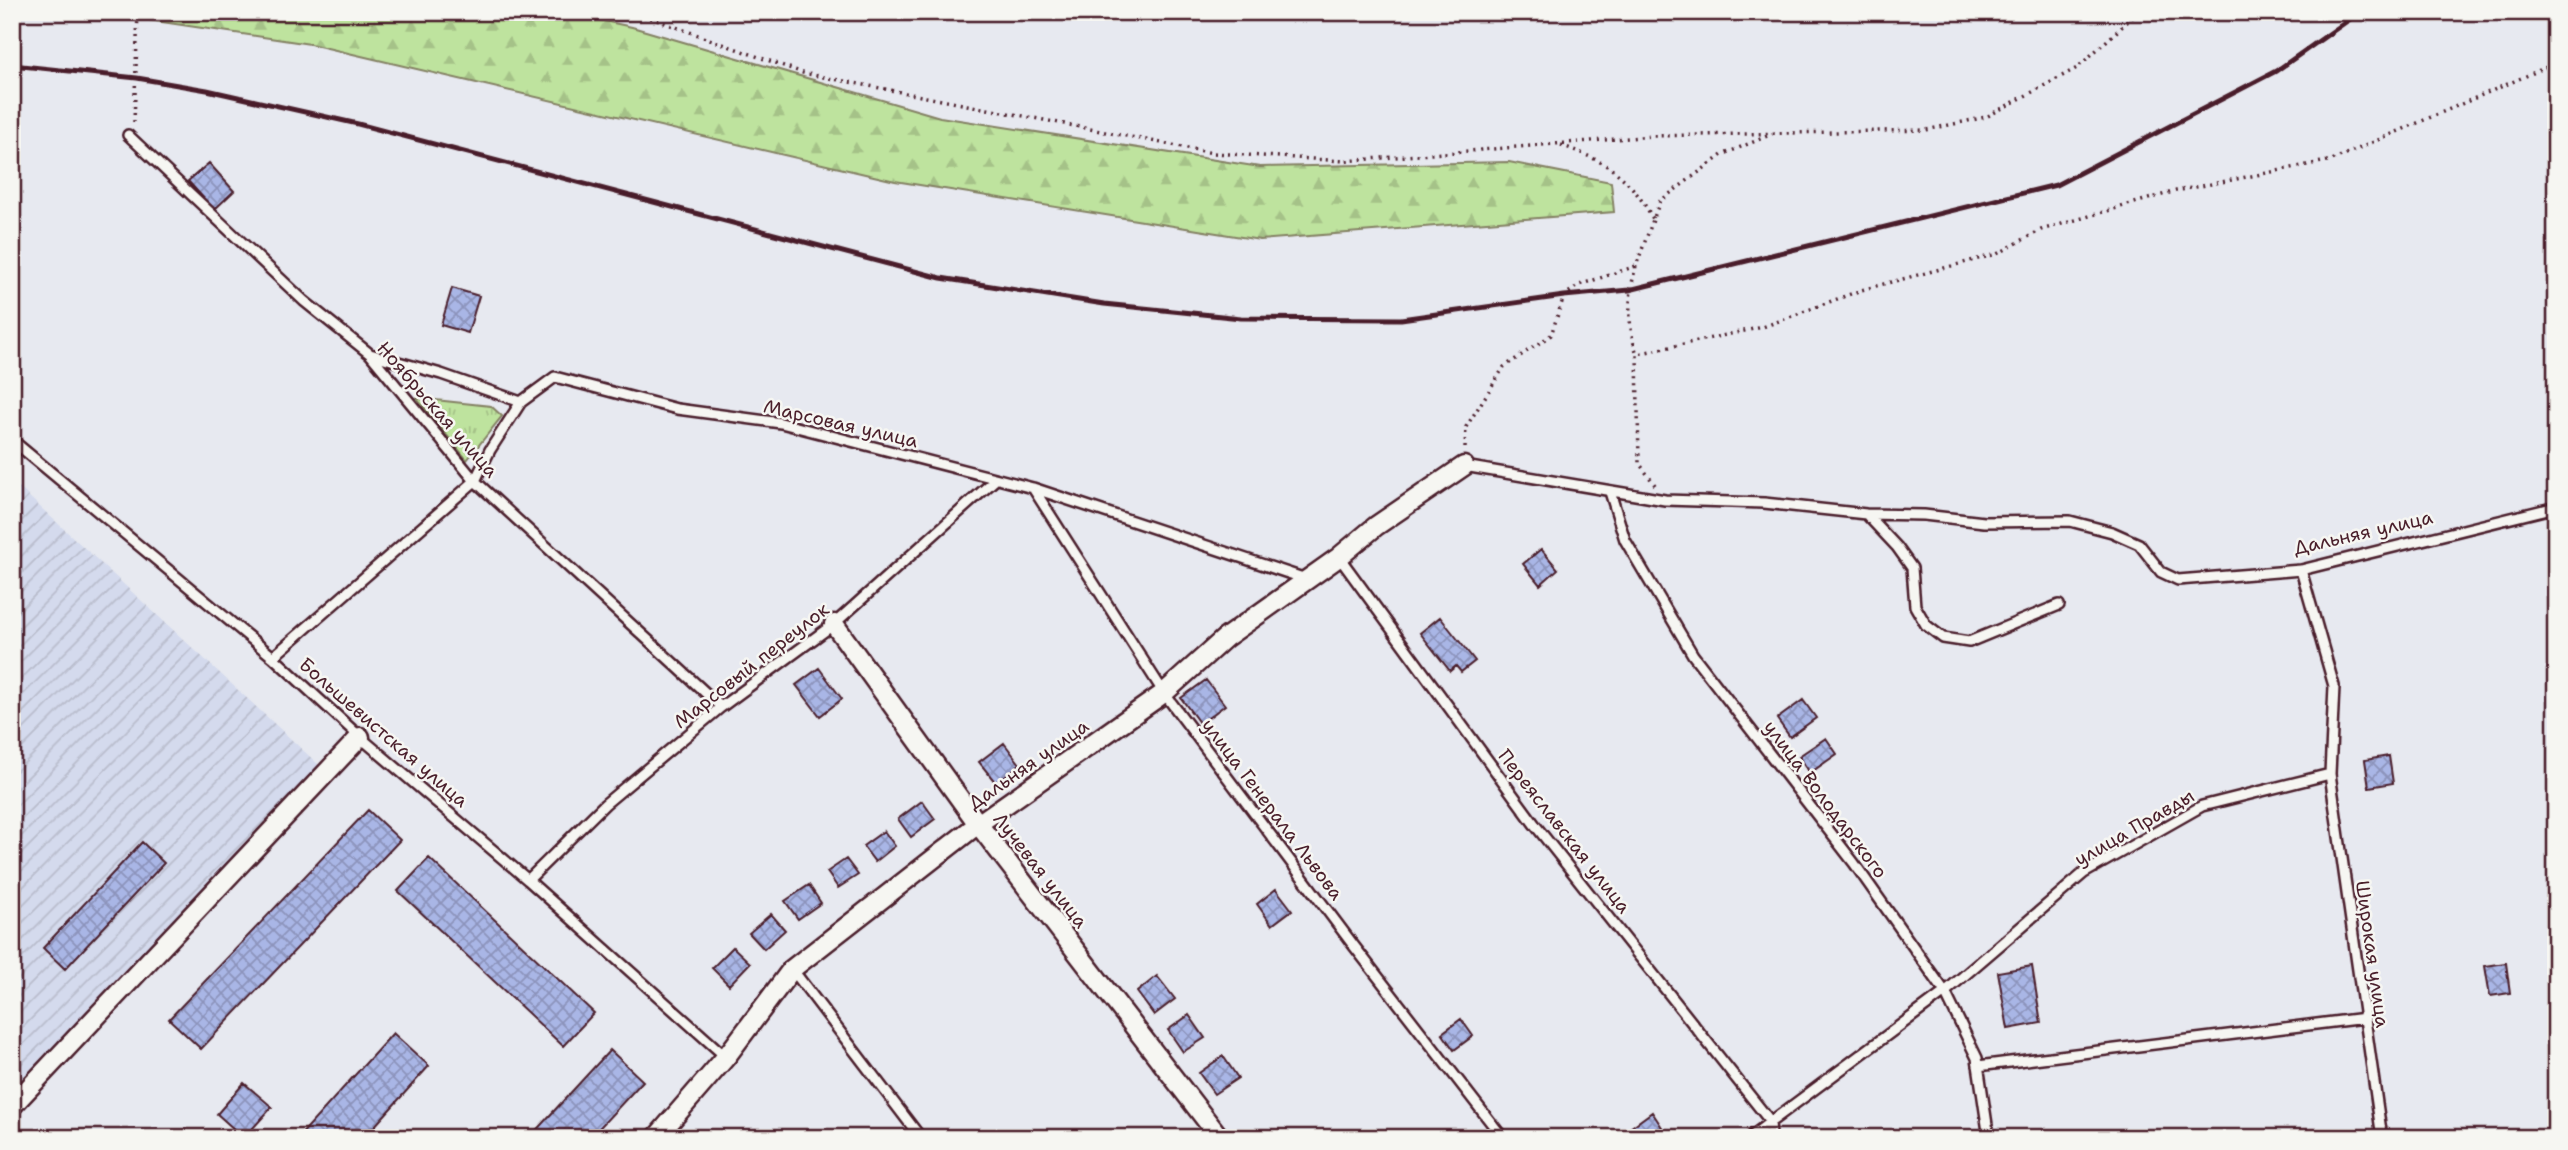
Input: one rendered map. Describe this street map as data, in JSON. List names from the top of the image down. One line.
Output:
{"streets":{"street":["Дальняя улица","Лучевая улица"],"lane":["Ноябрьская улица","Марсовая улица","Марсовый переулок","Большевистская улица","улица Володарского","улица Генерала Львова","улица Правды","Переяславская улица","Широкая улица"]},"crossings":[["Ноябрьская улица","Марсовый переулок"],["Марсовая улица","Дальняя улица"],["Марсовая улица","Марсовый переулок"],["Марсовая улица","улица Генерала Львова"],["Дальняя улица","Большевистская улица"],["Дальняя улица","улица Генерала Львова"],["Дальняя улица","Переяславская улица"],["Дальняя улица","Лучевая улица"],["Марсовый переулок","Большевистская улица"],["Марсовый переулок","Лучевая улица"],["улица Володарского","улица Правды"],["улица Правды","Переяславская улица"],["улица Правды","Широкая улица"]]}
